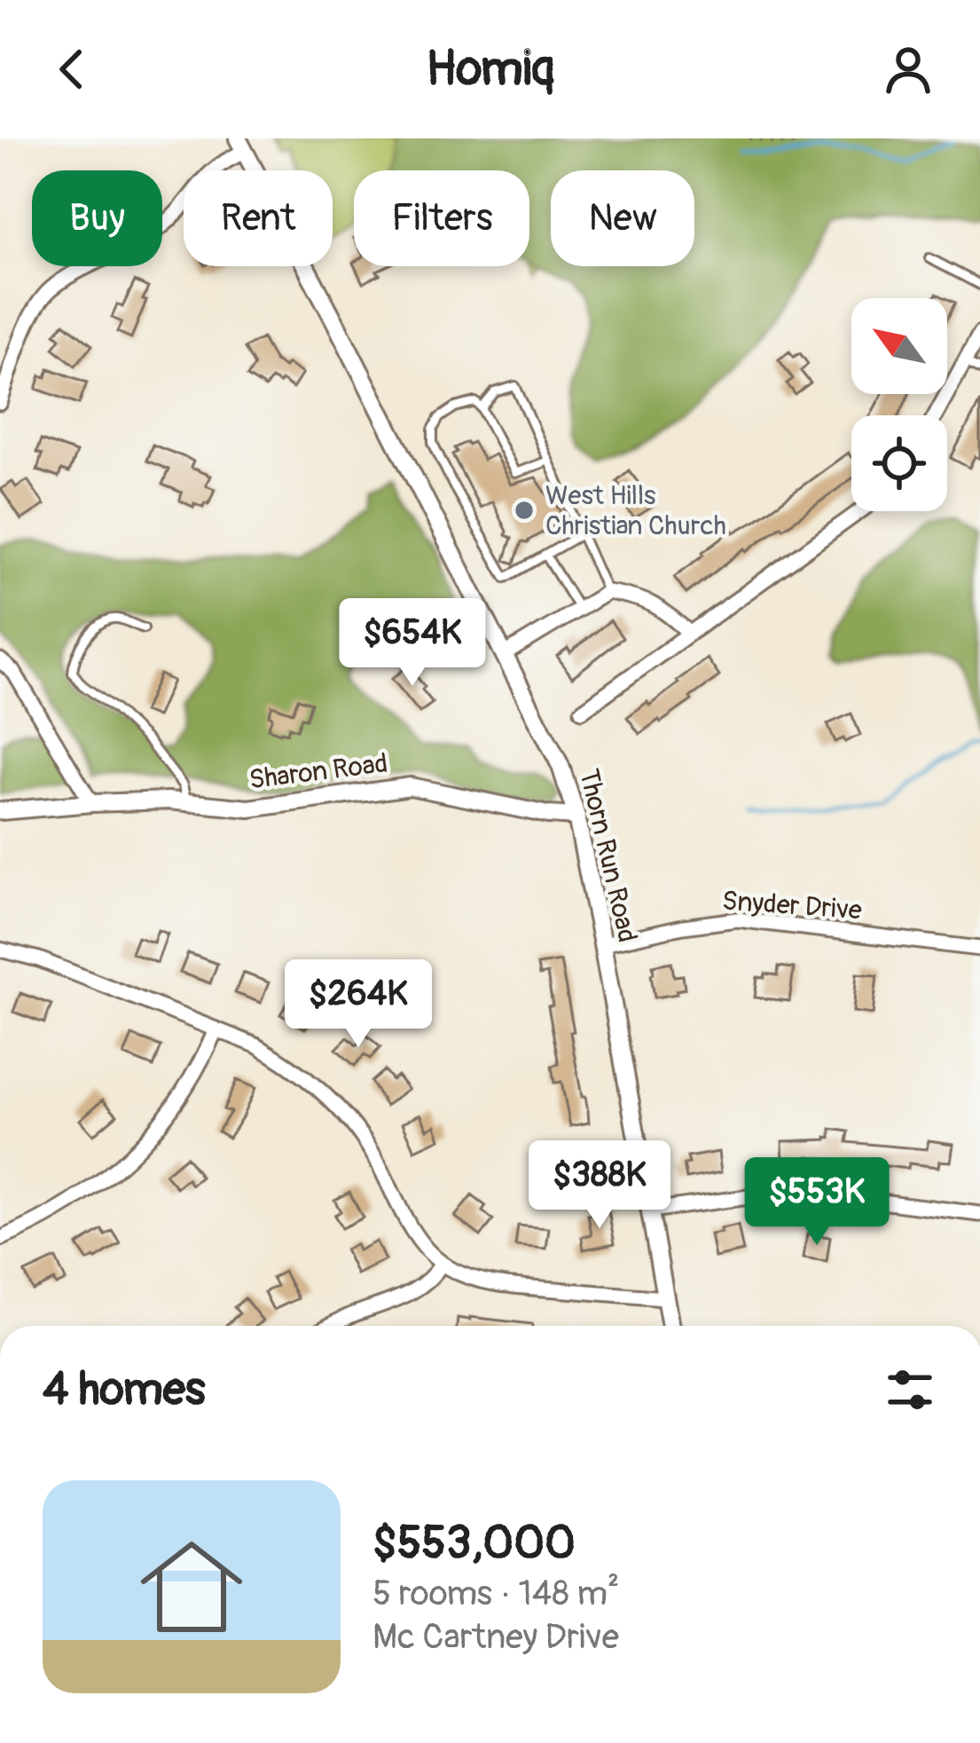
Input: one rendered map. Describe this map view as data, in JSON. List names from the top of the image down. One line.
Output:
{"streets":{"street":["Sharon Road","Thorn Run Road","Snyder Drive"]},"crossings":[["Sharon Road","Thorn Run Road"],["Thorn Run Road","Snyder Drive"]],"places":["West Hills Christian Church"],"north":"top left","page":{"header":"Homiq","chip":["Buy","Rent","Filters","New"],"price":["$654K","$264K","$388K","$553K"],"heading":"4 homes","list":[{"name":"$553,000","note":"5 rooms · 148 m² · Mc Cartney Drive"}]}}
